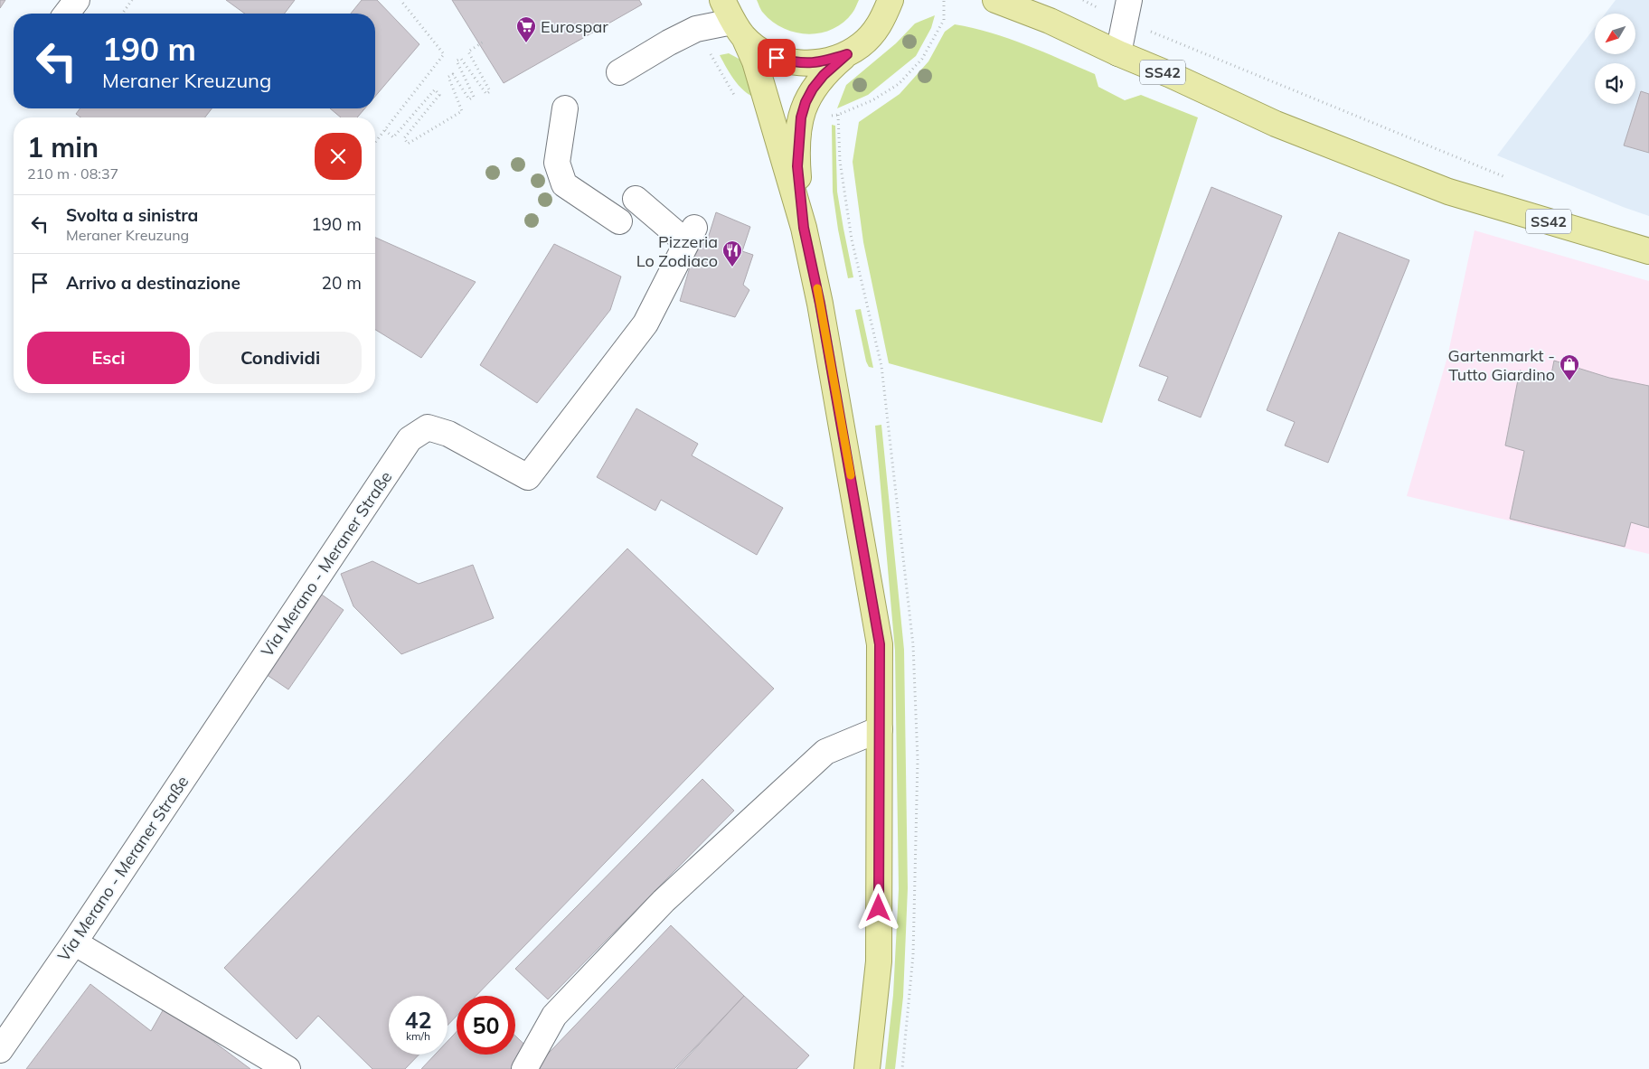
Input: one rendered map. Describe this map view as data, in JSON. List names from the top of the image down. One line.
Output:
{"streets":{"main road":["SS42"],"lane":["Via Merano - Meraner Straße"]},"places":{"supermarket":["Eurospar"],"restaurant":["Pizzeria Lo Zodiaco"],"shop":["Gartenmarkt - Tutto Giardino"]},"north":"bottom left","page":{"turn":["190 m","Meraner Kreuzung"],"heading":["1 min","210 m · 08:37"],"list":[{"name":"Svolta a sinistra","note":"Meraner Kreuzung","value":"190 m"},{"name":"Arrivo a destinazione","value":"20 m"}],"buttons":["Esci","Condividi"],"speed":"42 km/h","limit":"50"}}
